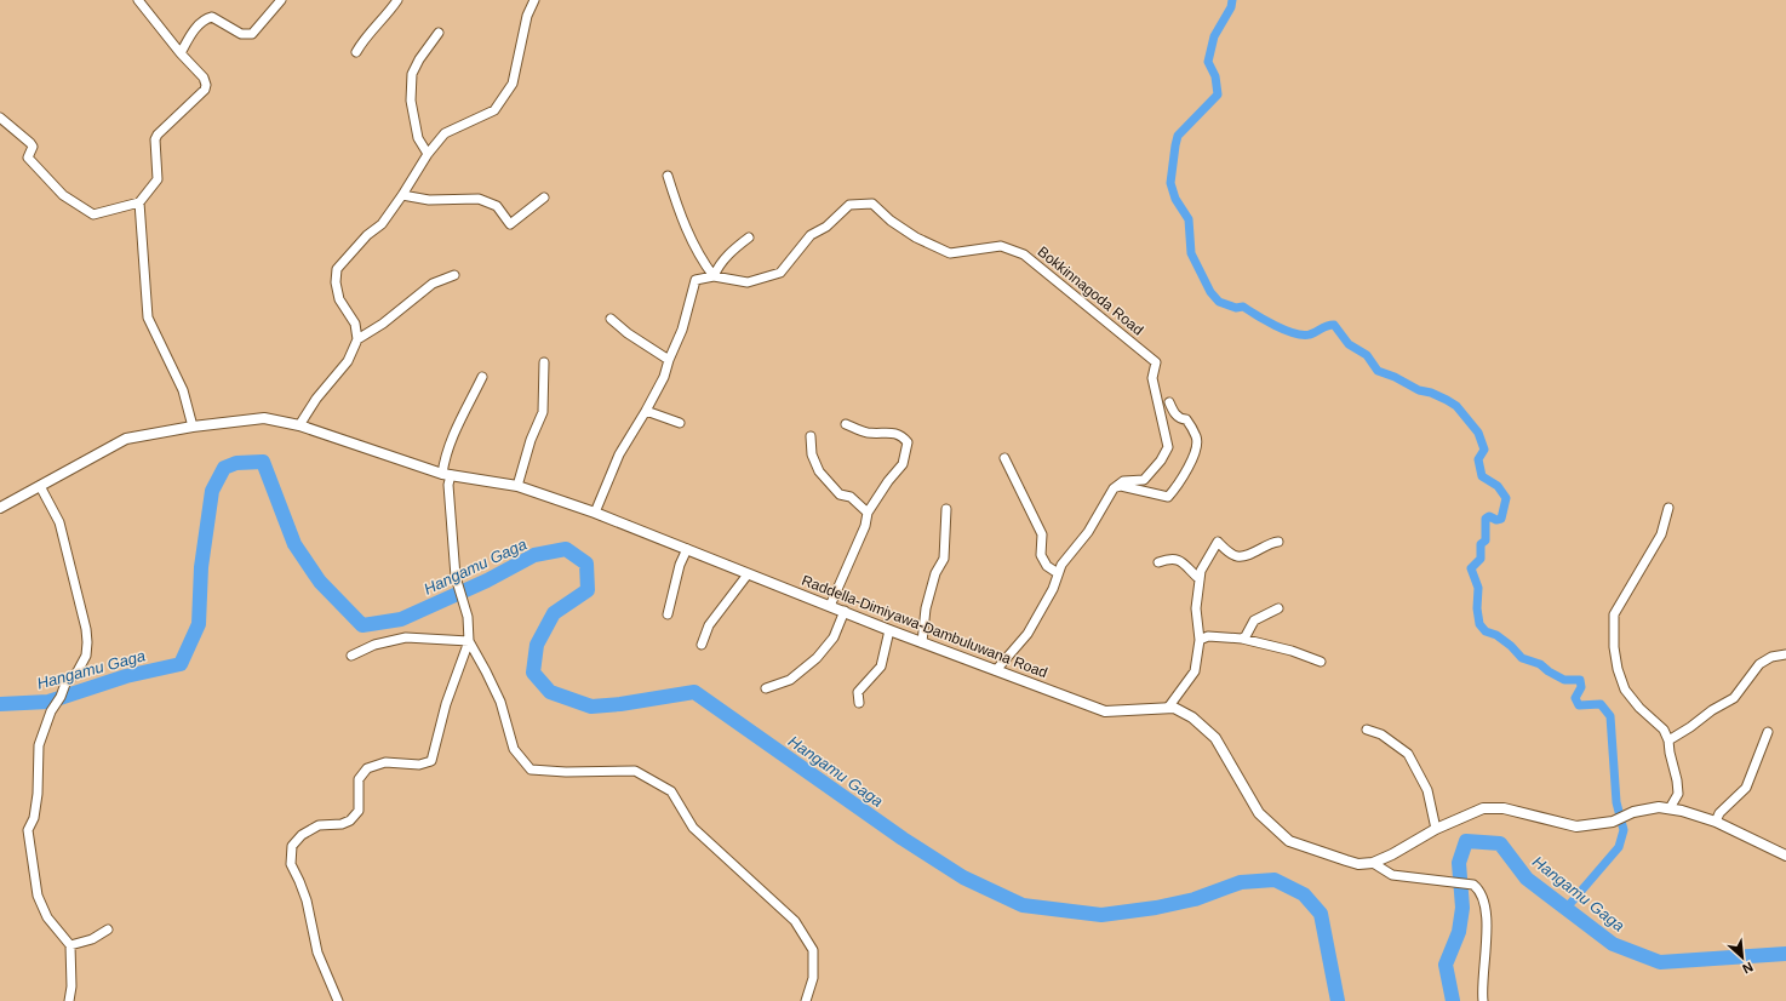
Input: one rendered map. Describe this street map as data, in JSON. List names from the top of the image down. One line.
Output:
{"streets":{"street":["Bokkinnagoda Road","Raddella-Dimiyawa-Dambuluwana Road"]},"water":["Hangamu Gaga"],"north":"bottom right"}
